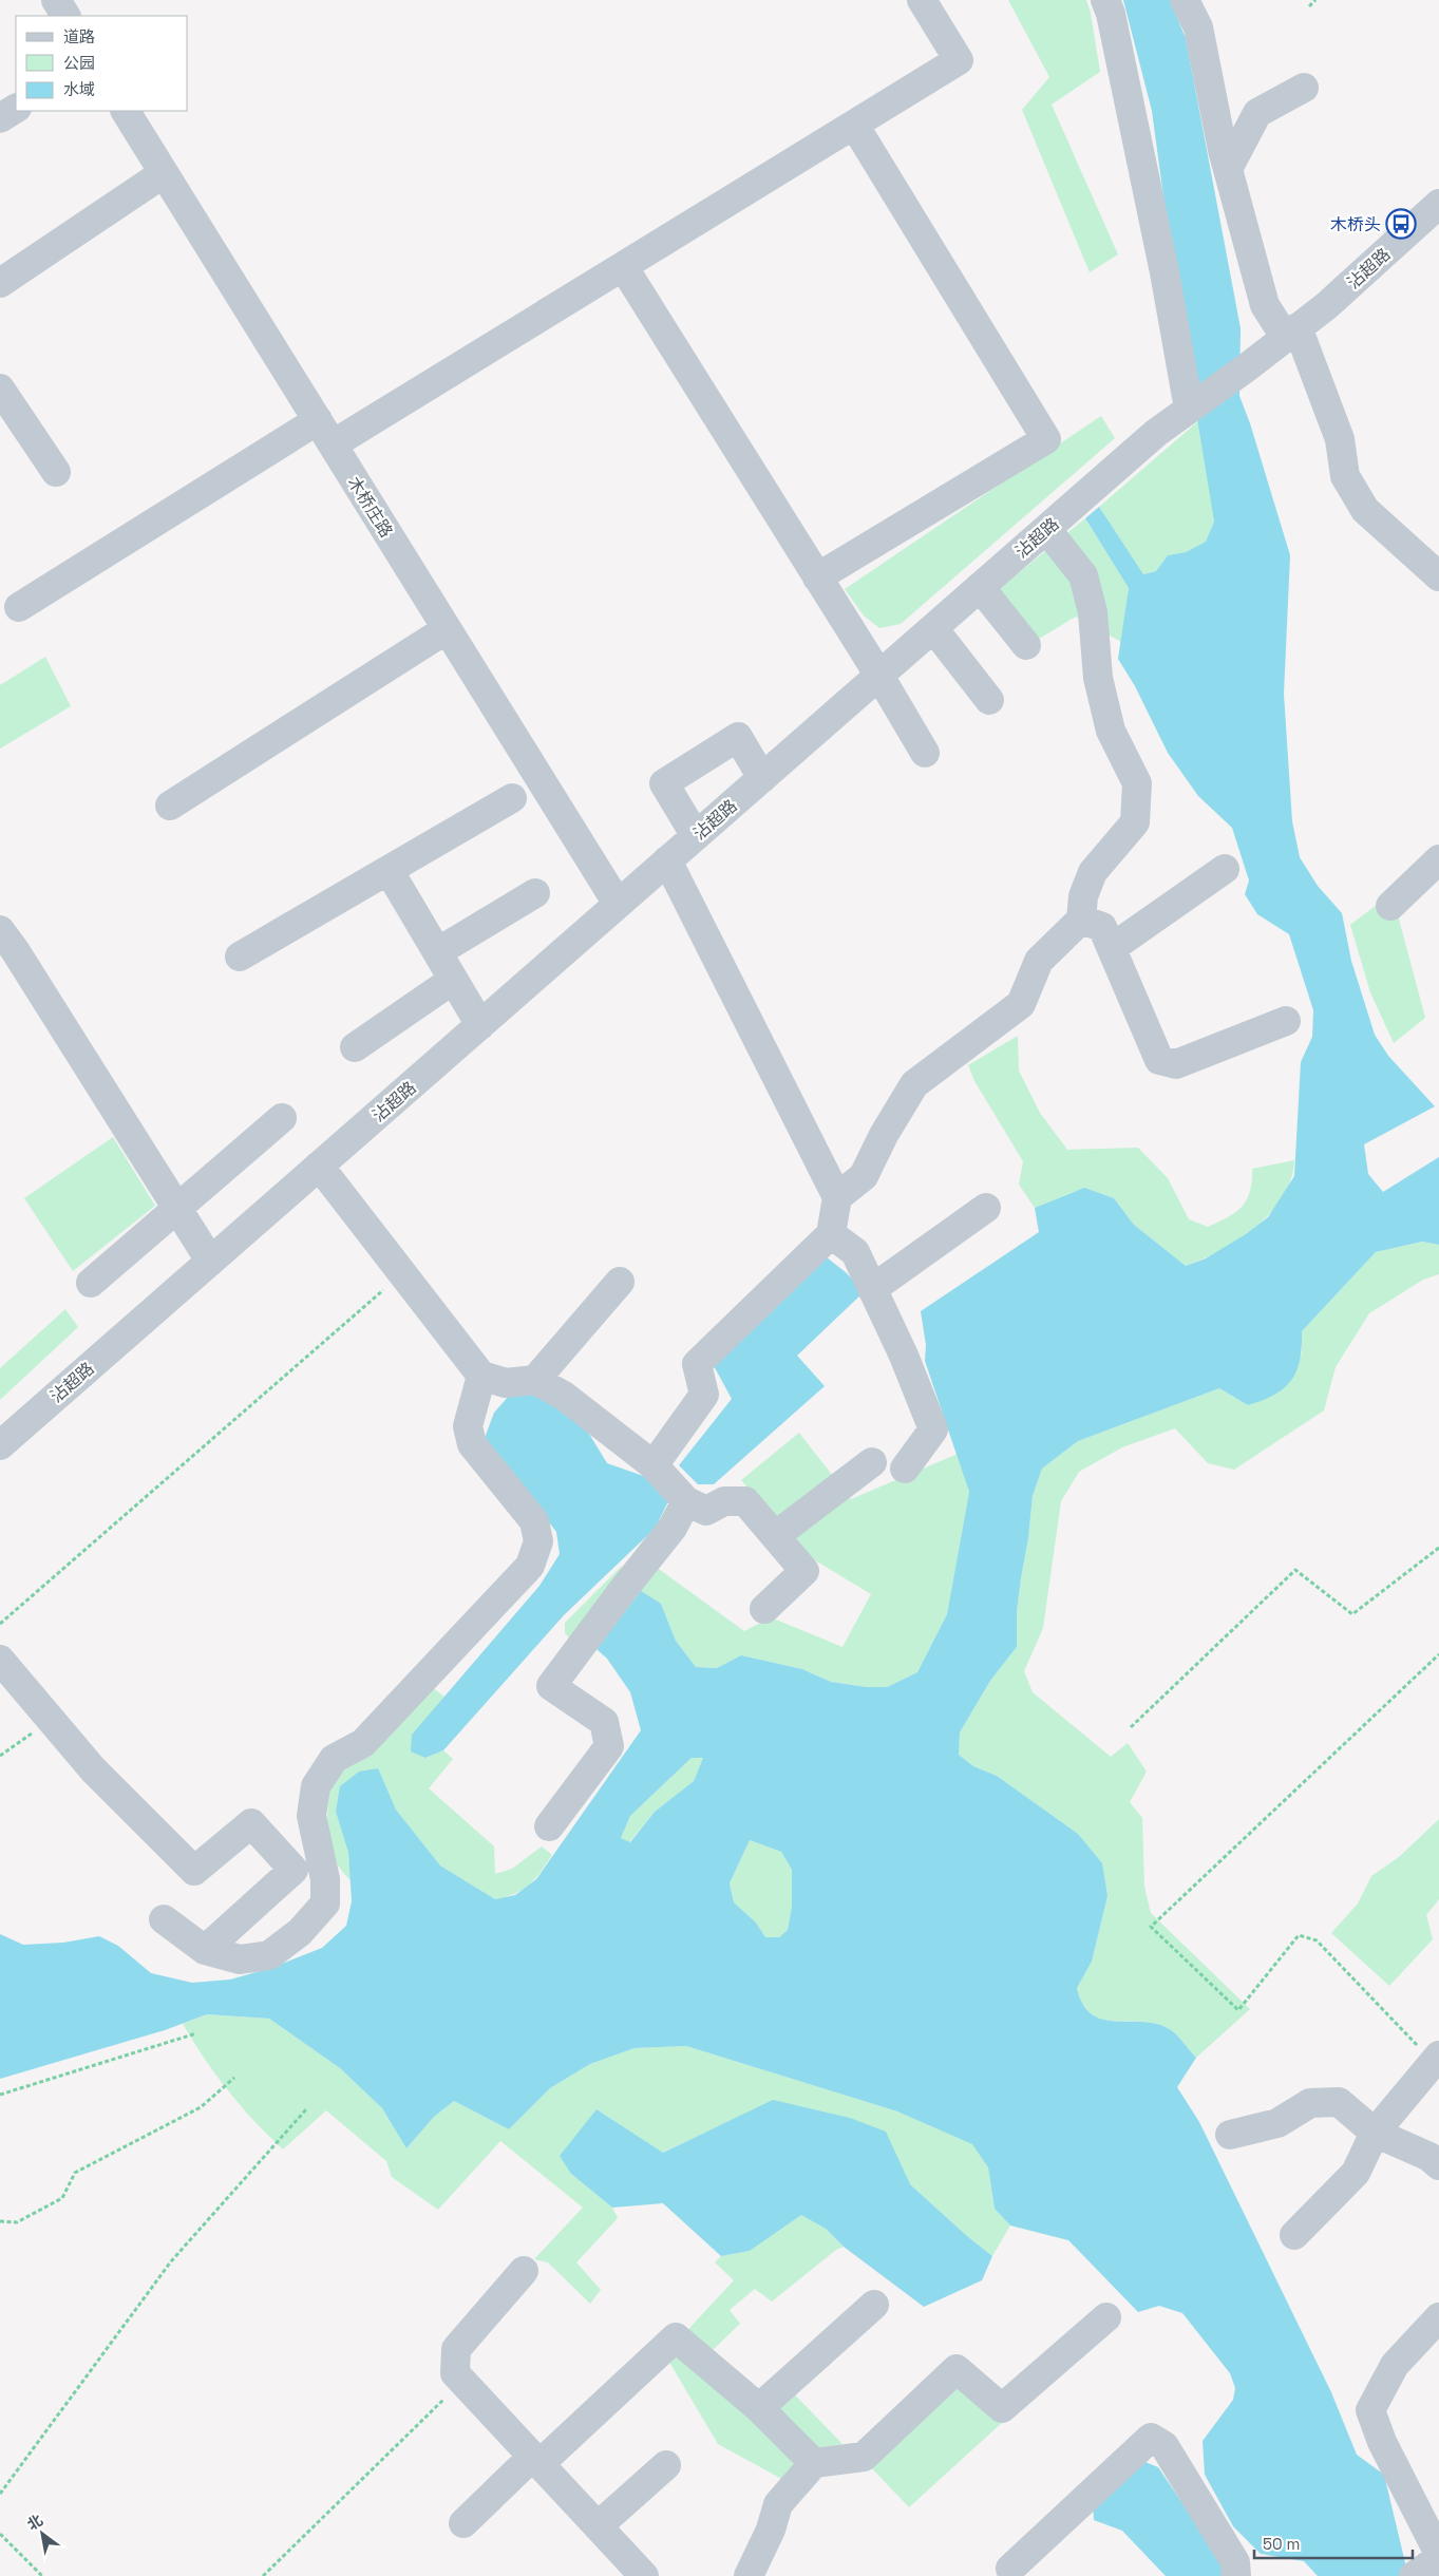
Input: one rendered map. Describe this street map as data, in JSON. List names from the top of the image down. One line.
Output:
{"streets":{"street":["沾超路","木桥庄路"]},"crossings":[["沾超路","木桥庄路"]],"places":{"bus stop":["木桥头"]},"legend":["道路","公园","水域"],"scale_bar":"50 m","north":"top left"}
